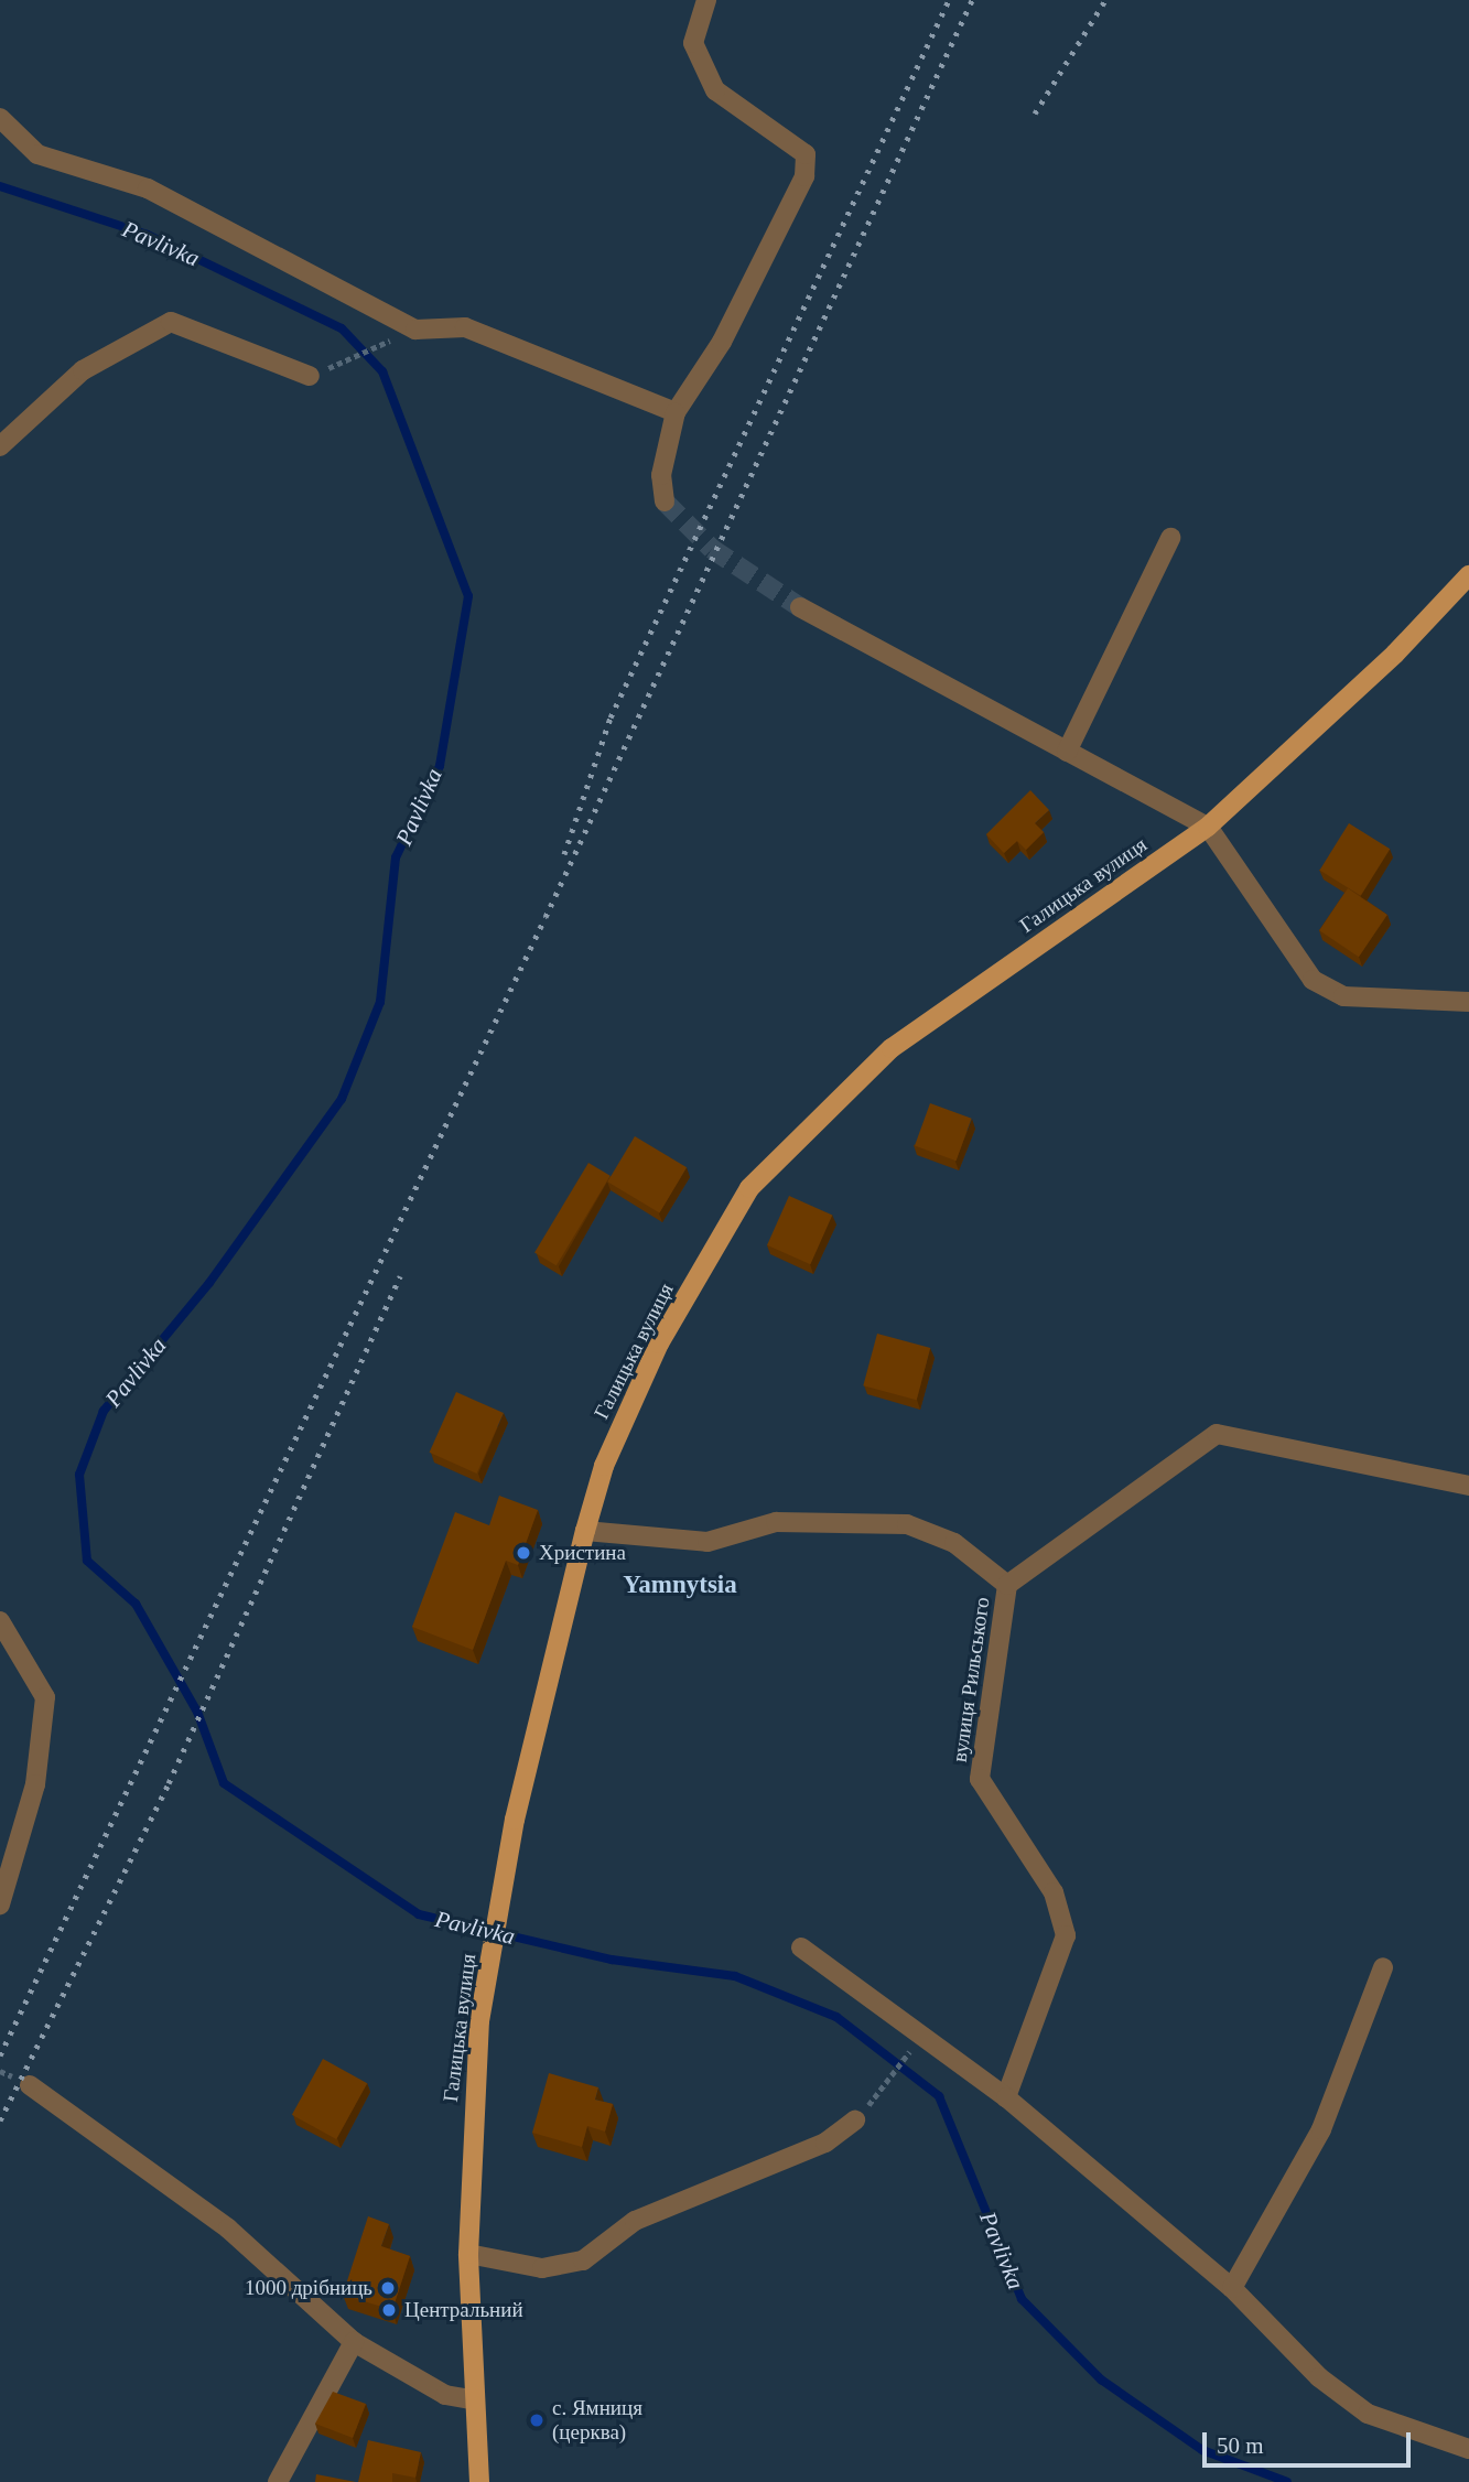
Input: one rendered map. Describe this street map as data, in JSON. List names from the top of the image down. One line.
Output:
{"streets":{"main road":["Галицька вулиця"],"street":["вулиця Рильського"]},"crossings":[["Галицька вулиця","вулиця Рильського"]],"districts":["Yamnytsia"],"water":["Pavlivka"],"places":["Христина","1000 дрібниць","Центральний","с. Ямниця (церква)"],"scale_bar":"50 m"}
